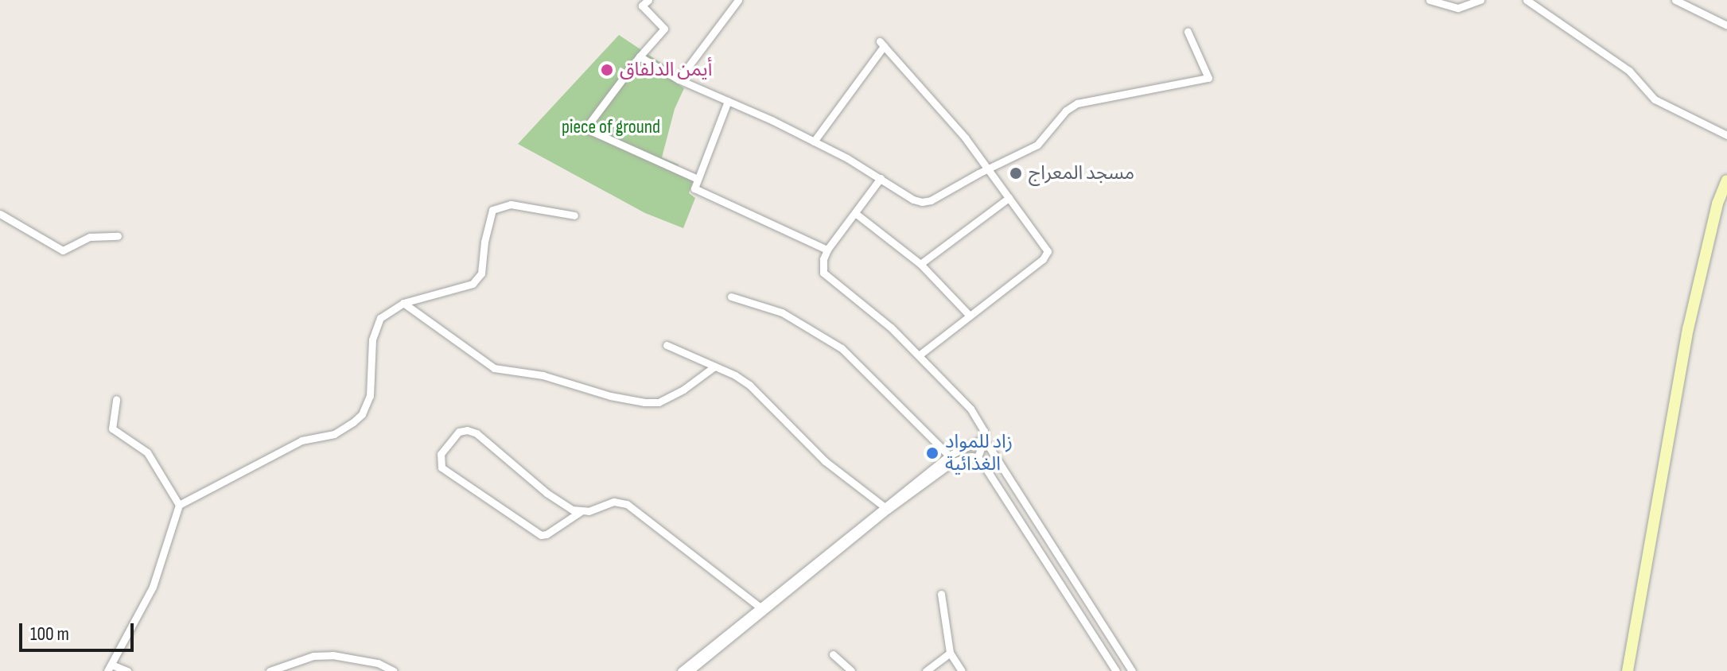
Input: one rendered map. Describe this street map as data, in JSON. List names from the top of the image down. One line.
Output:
{"parks":["piece of ground"],"places":["أيمن الدلفاق","مسجد المعراج","زاد للمواد الغذائية"],"scale_bar":"100 m"}
